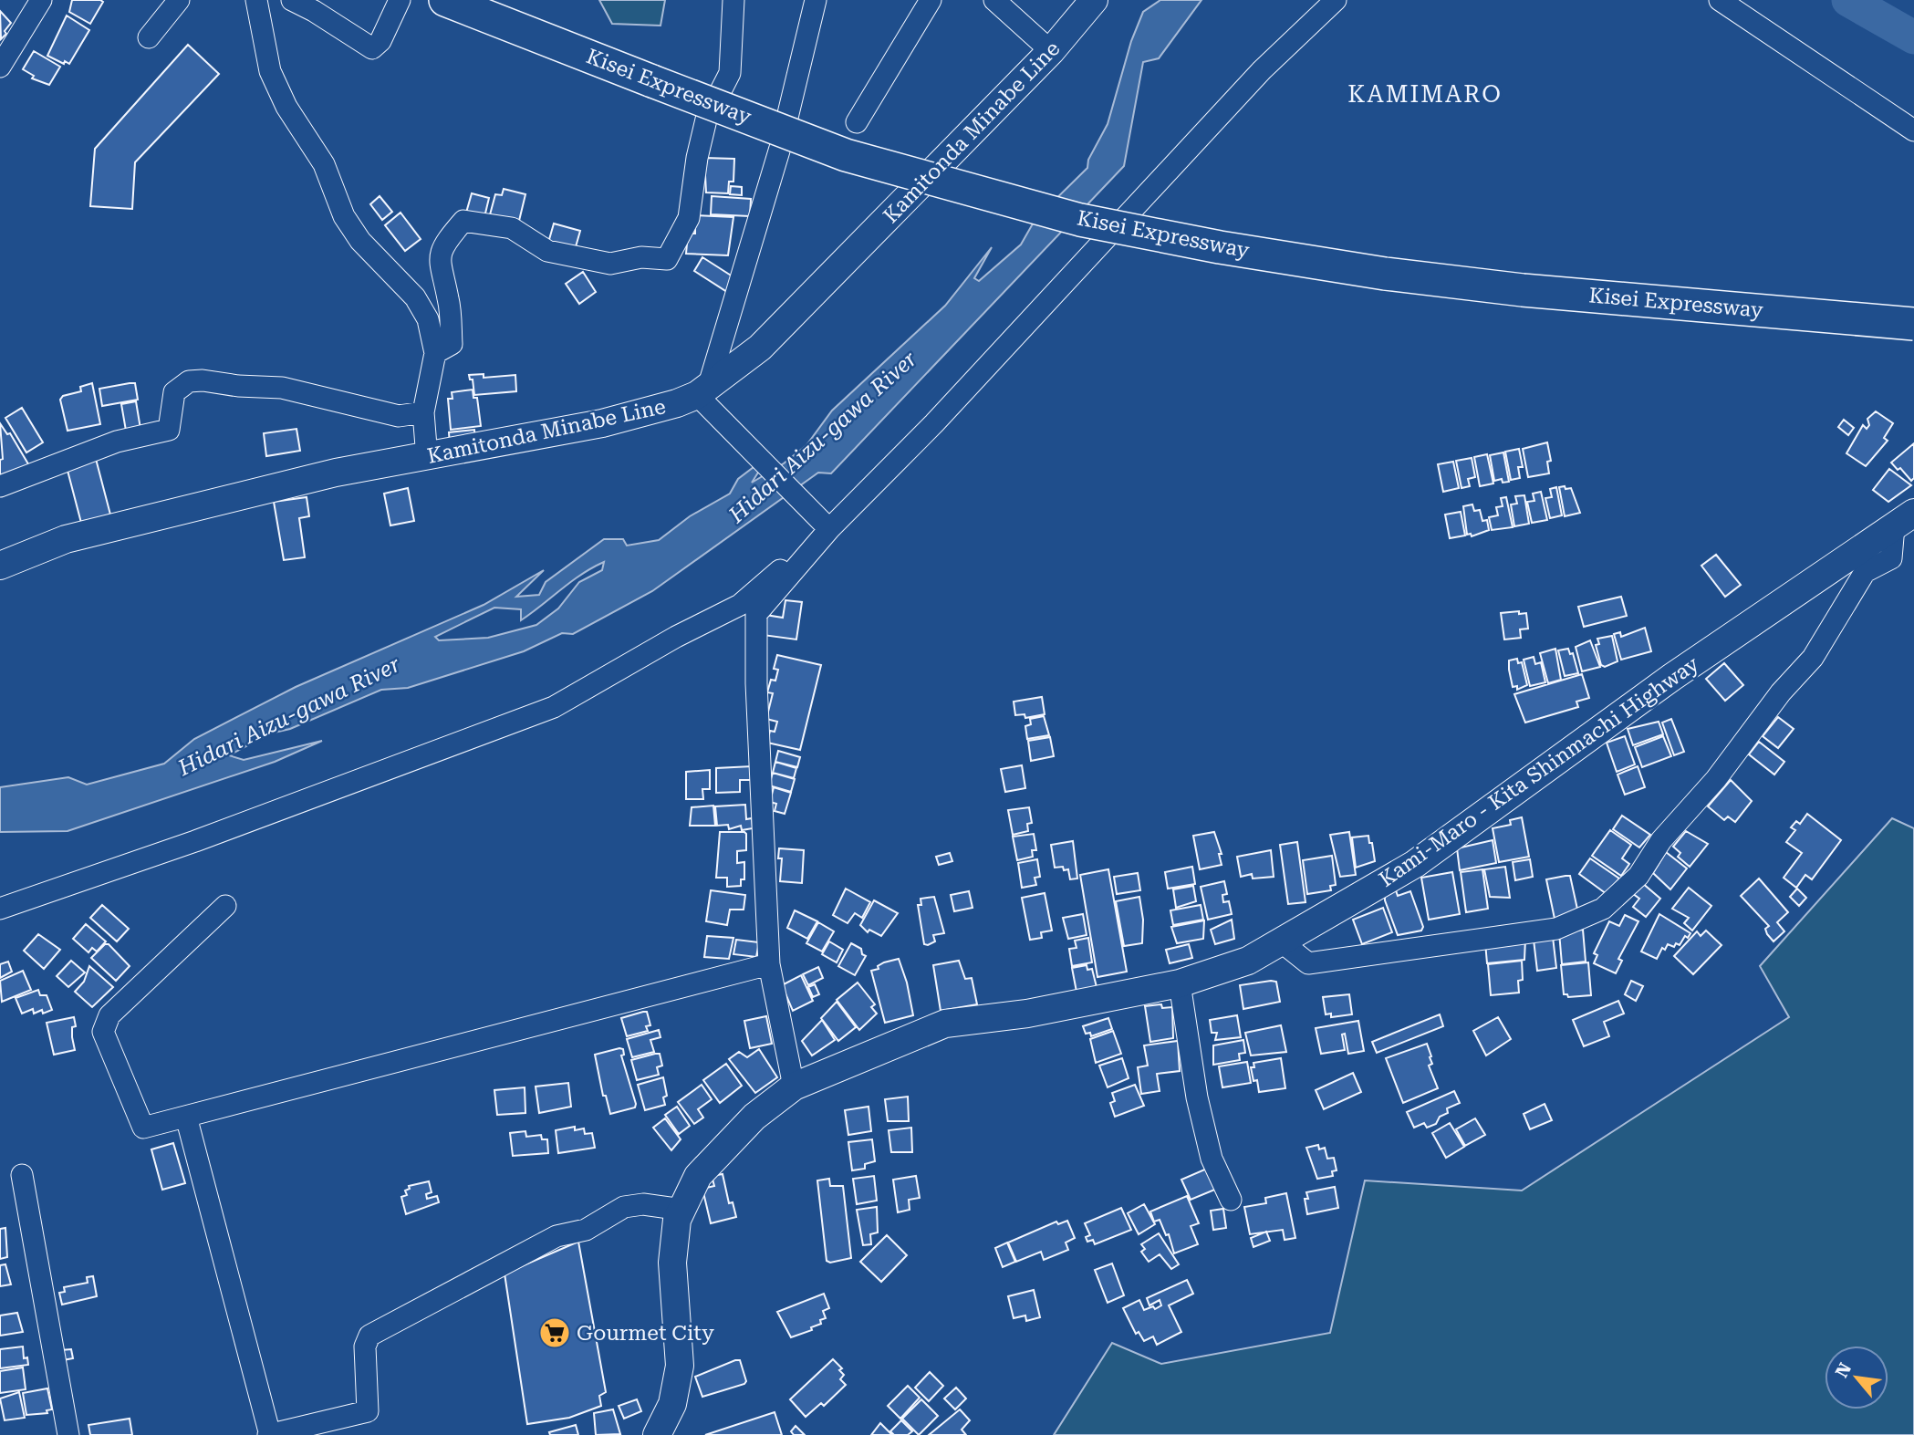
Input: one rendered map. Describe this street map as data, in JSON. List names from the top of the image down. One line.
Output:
{"streets":{"highway":["Kisei Expressway"],"main road":["Kamitonda Minabe Line","Kami-Maro - Kita Shinmachi Highway"]},"districts":["KAMIMARO"],"water":["Hidari Aizu-gawa River"],"places":{"supermarket":["Gourmet City"]},"north":"top left"}
